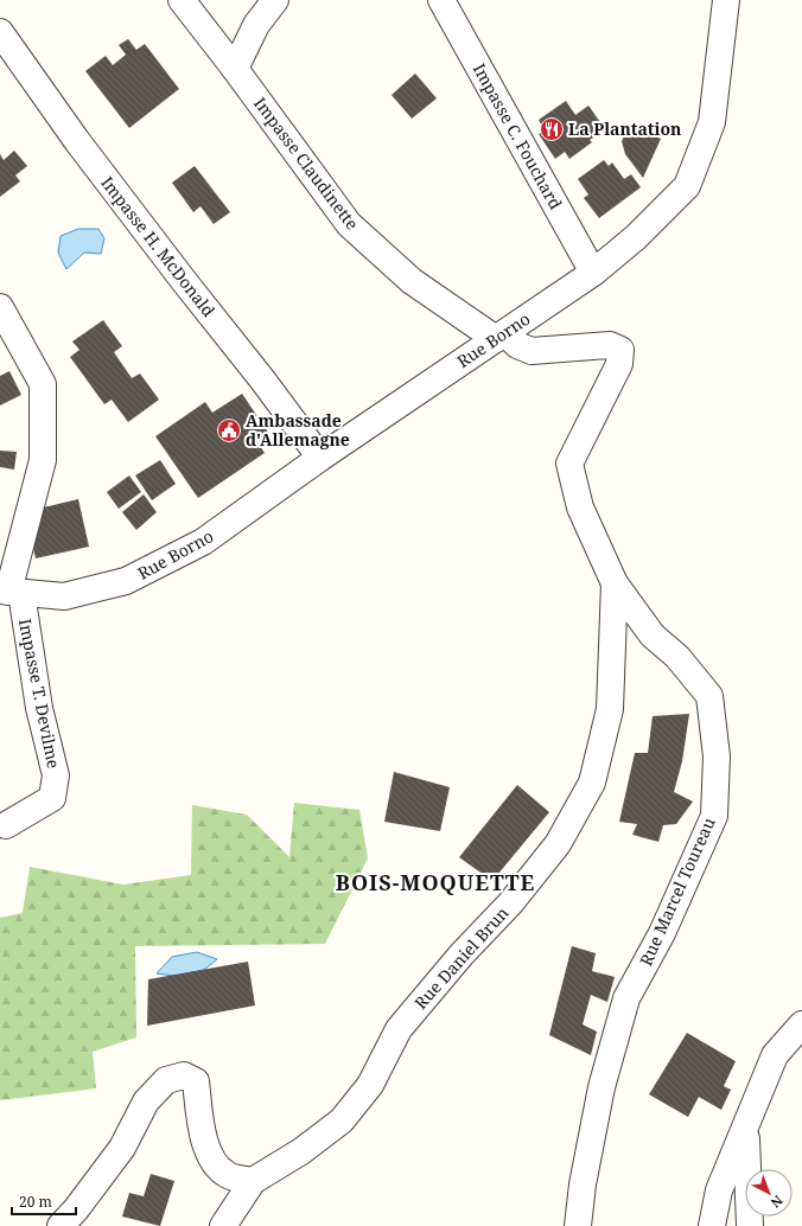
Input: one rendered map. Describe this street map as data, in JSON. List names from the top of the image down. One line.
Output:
{"streets":{"street":["Impasse C. Fouchard","Impasse Claudinette","Impasse H. McDonald","Rue Borno","Impasse T. Devilme","Rue Marcel Toureau","Rue Daniel Brun"]},"crossings":[["Impasse C. Fouchard","Rue Borno"],["Impasse Claudinette","Rue Borno"],["Impasse Claudinette","Rue Marcel Toureau"],["Impasse Claudinette","Rue Daniel Brun"],["Impasse H. McDonald","Rue Borno"],["Rue Borno","Impasse T. Devilme"],["Rue Marcel Toureau","Rue Daniel Brun"]],"districts":["BOIS-MOQUETTE"],"places":{"restaurant":["La Plantation"],"public building":["Ambassade d'Allemagne"]},"scale_bar":"20 m","north":"bottom right"}
